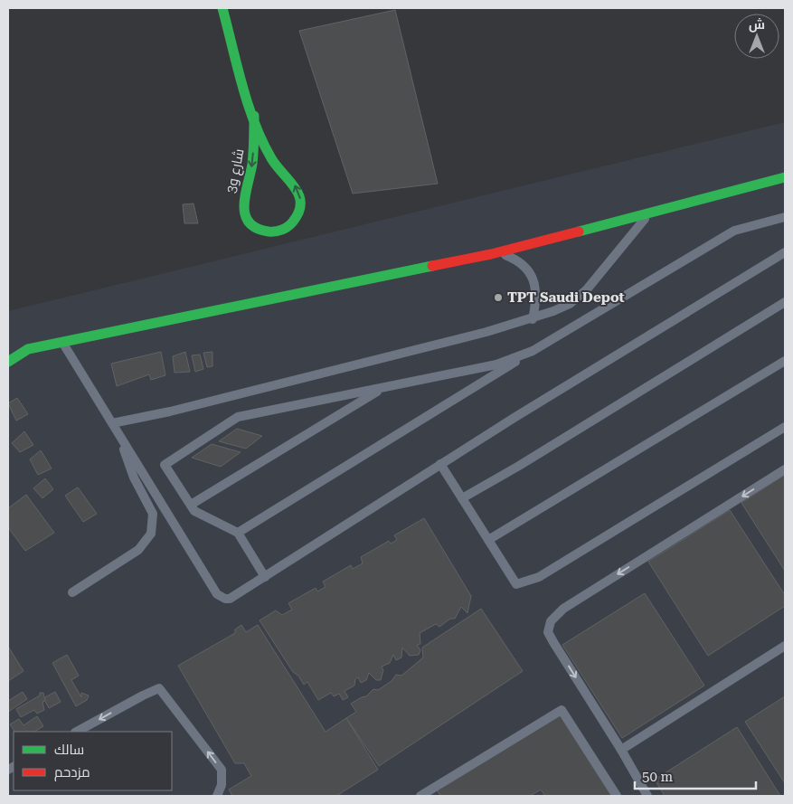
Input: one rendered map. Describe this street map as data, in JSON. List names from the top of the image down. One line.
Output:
{"streets":{"street":["شارع و3"]},"places":["TPT Saudi Depot"],"legend":["سالك","مزدحم"],"scale_bar":"50 m","north":"top"}
